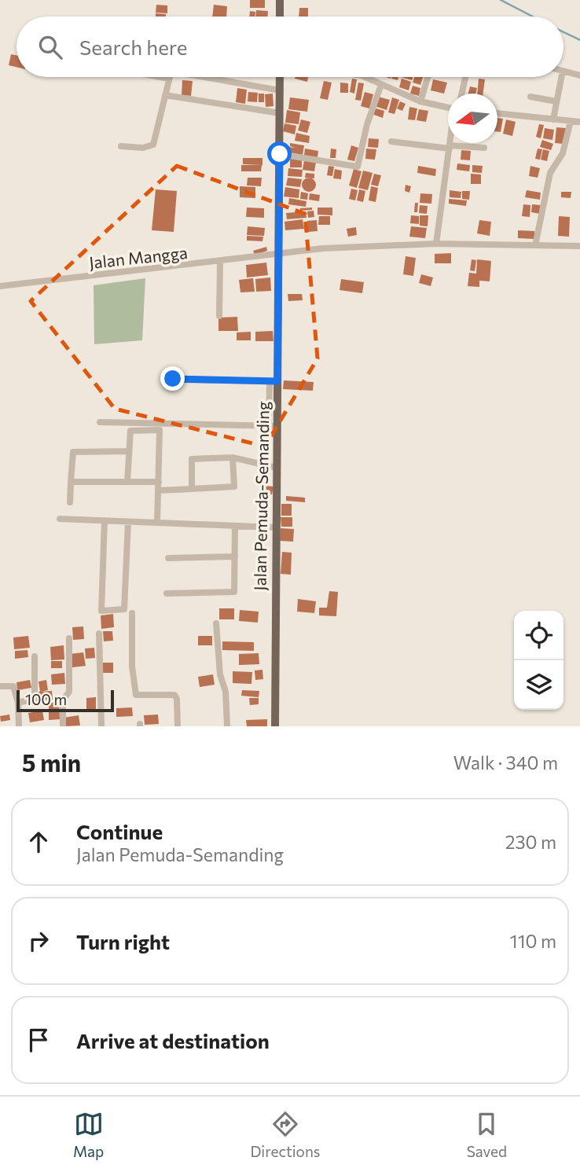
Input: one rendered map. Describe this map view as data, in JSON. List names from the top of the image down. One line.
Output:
{"streets":{"main road":["Jalan Pemuda-Semanding"],"street":["Jalan Mangga"]},"crossings":[["Jalan Mangga","Jalan Pemuda-Semanding"]],"scale_bar":"100 m","north":"left","page":{"search":"Search here","scale":"100 m","heading":["5 min","Walk · 340 m"],"list":[["Continue","Jalan Pemuda-Semanding","230 m"],["Turn right","110 m"],"Arrive at destination"],"nav":["Map","Directions","Saved"]}}
